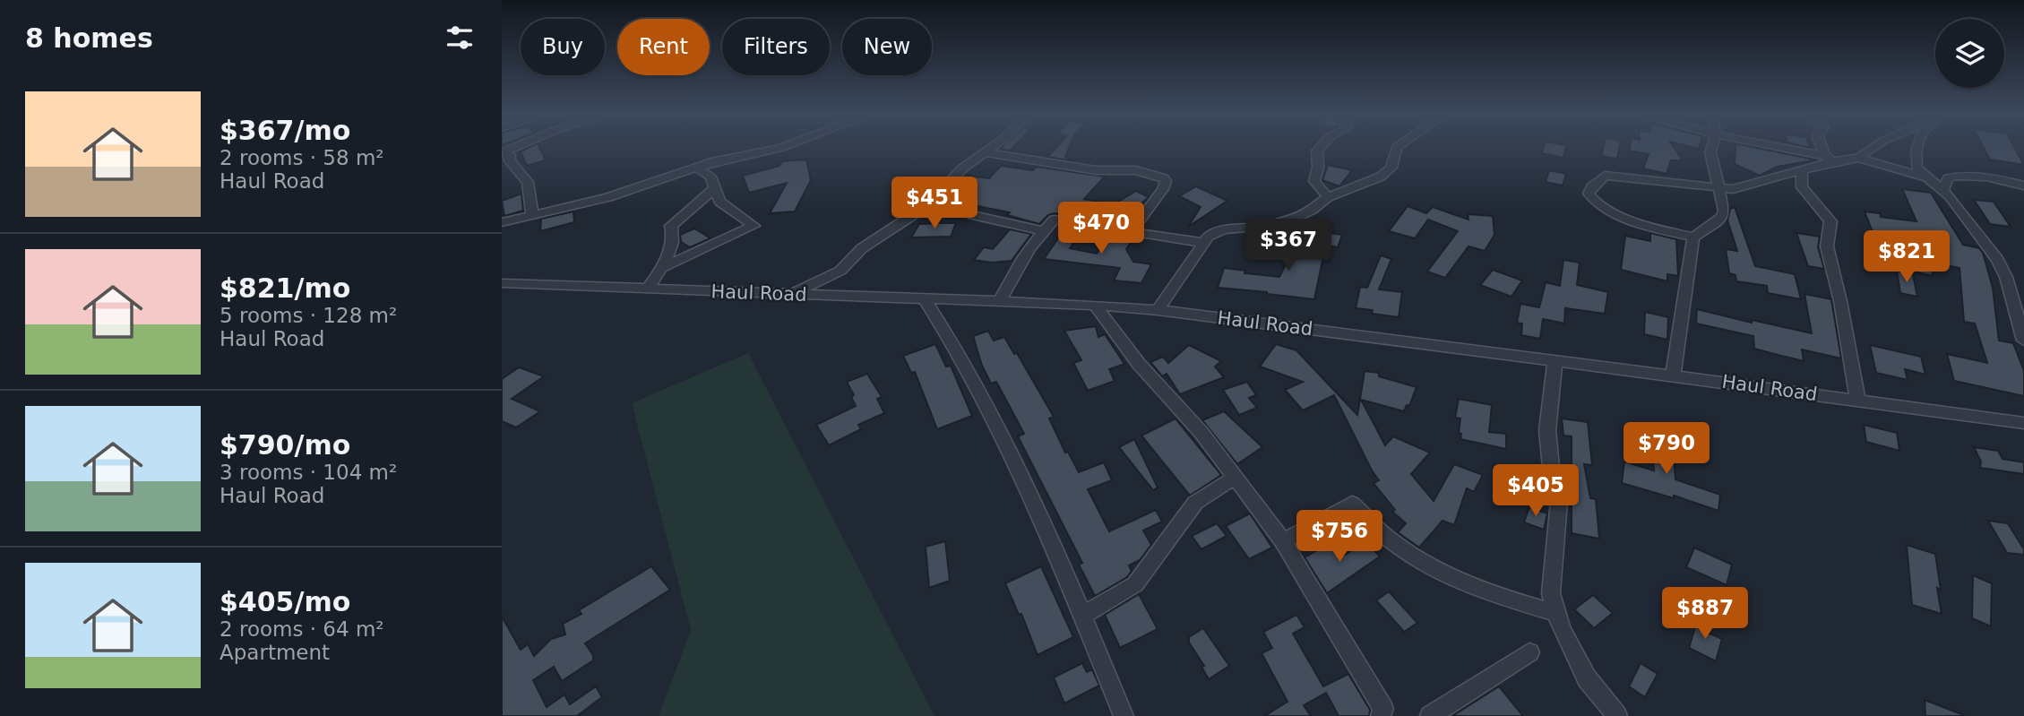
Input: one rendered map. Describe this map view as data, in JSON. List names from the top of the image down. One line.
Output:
{"streets":{"street":["Haul Road"]},"page":{"heading":"8 homes","chip":["Buy","Rent","Filters","New"],"list":[{"name":"$367/mo","note":"2 rooms · 58 m² · Haul Road"},{"name":"$821/mo","note":"5 rooms · 128 m² · Haul Road"},{"name":"$790/mo","note":"3 rooms · 104 m² · Haul Road"},{"name":"$405/mo","note":"2 rooms · 64 m² · Apartment"}],"price":["$451","$470","$367","$821","$790","$405","$756","$887"]}}
